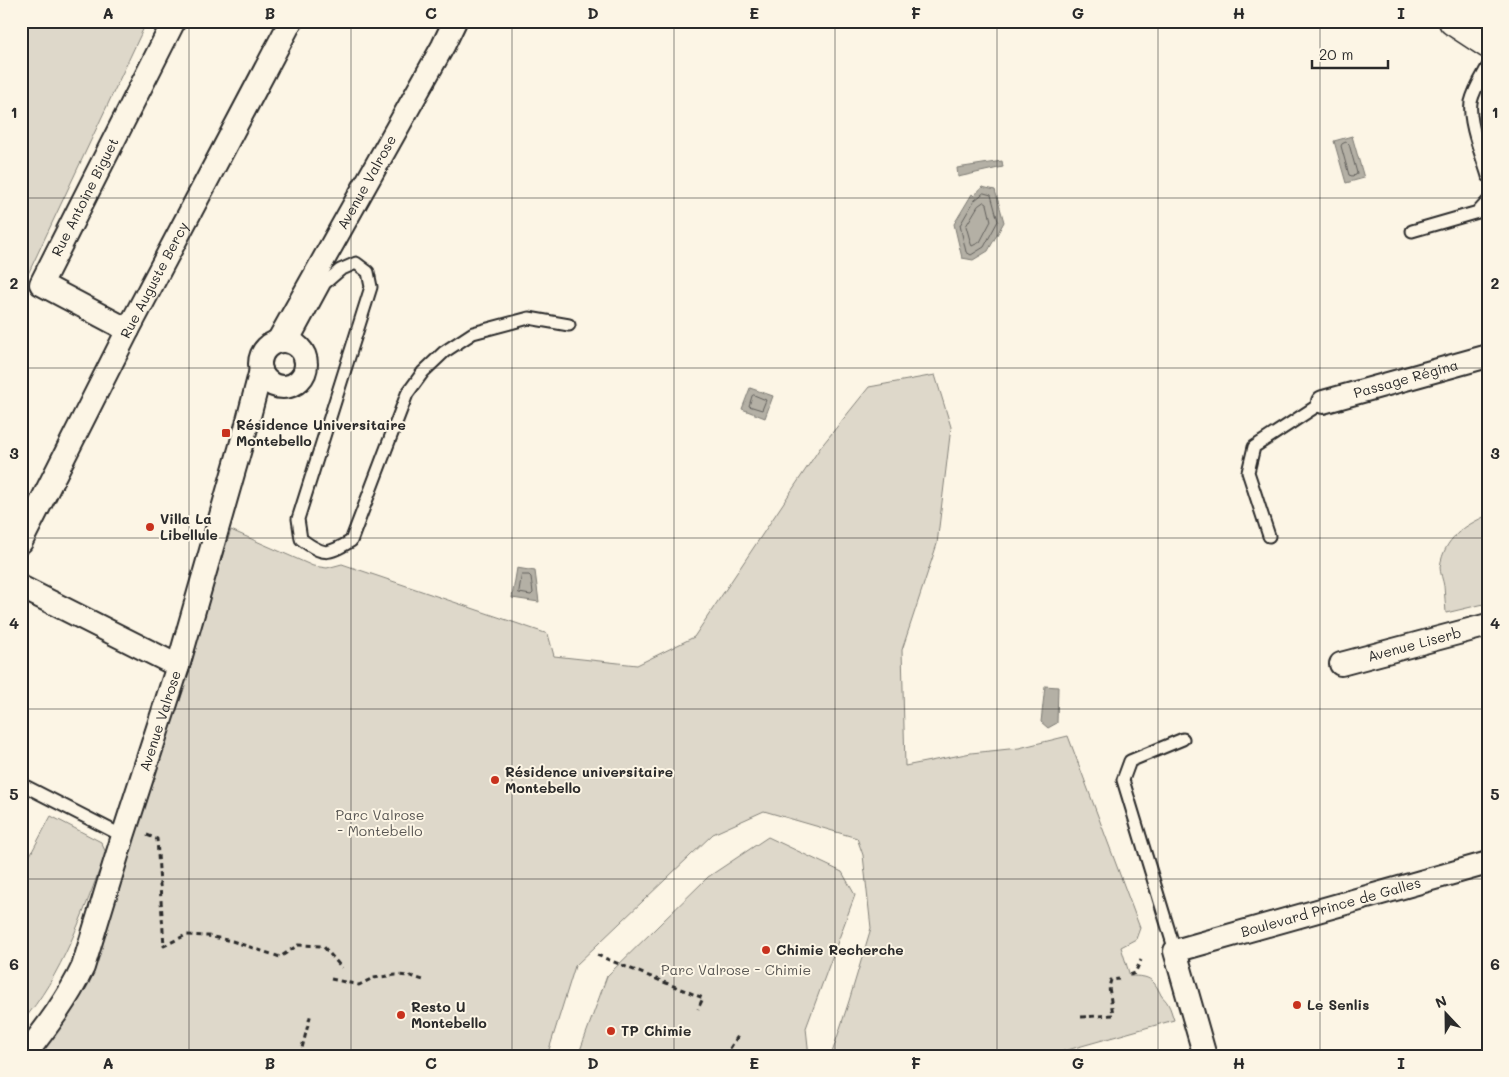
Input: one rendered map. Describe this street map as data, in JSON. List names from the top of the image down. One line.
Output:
{"streets":{"street":["Avenue Valrose","Rue Antoine Biguet","Rue Auguste Bercy","Passage Régina","Avenue Liserb","Boulevard Prince de Galles"]},"crossings":[["Rue Antoine Biguet","Rue Auguste Bercy"]],"parks":["Parc Valrose - Montebello","Parc Valrose - Chimie"],"places":{"transit":["Résidence Universitaire Montebello"],"other":["Villa La Libellule","Résidence universitaire Montebello","Chimie Recherche","Le Senlis","Resto U Montebello","TP Chimie"]},"scale_bar":"20 m","north":"top","grid":{"columns":["A","B","C","D","E","F","G","H","I"],"rows":["1","2","3","4","5","6"]}}
